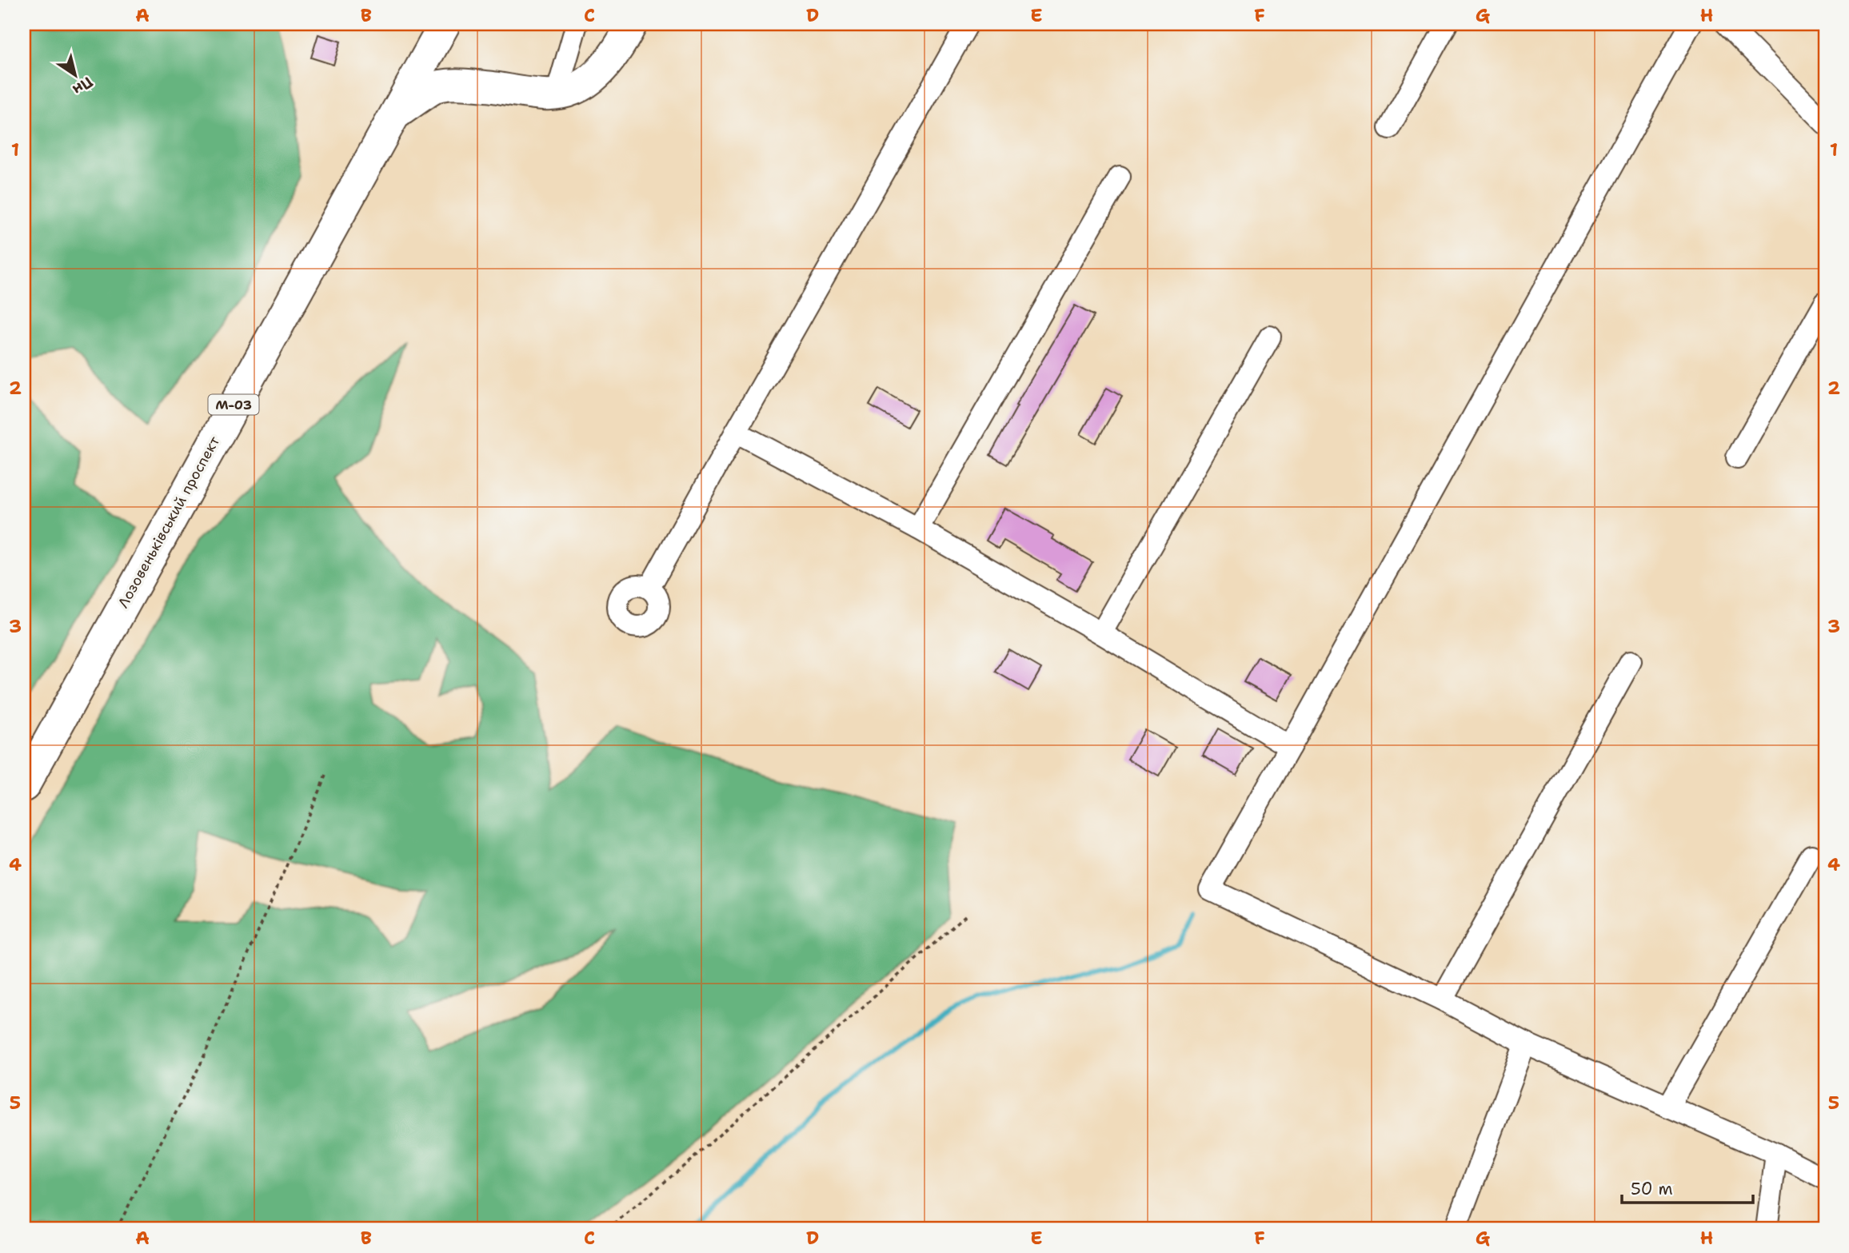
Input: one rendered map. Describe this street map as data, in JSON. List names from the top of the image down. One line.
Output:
{"streets":{"highway":["М-03","Лозовеньківський проспект"]},"scale_bar":"50 m","north":"bottom right","grid":{"columns":["A","B","C","D","E","F","G","H"],"rows":["1","2","3","4","5"]}}
